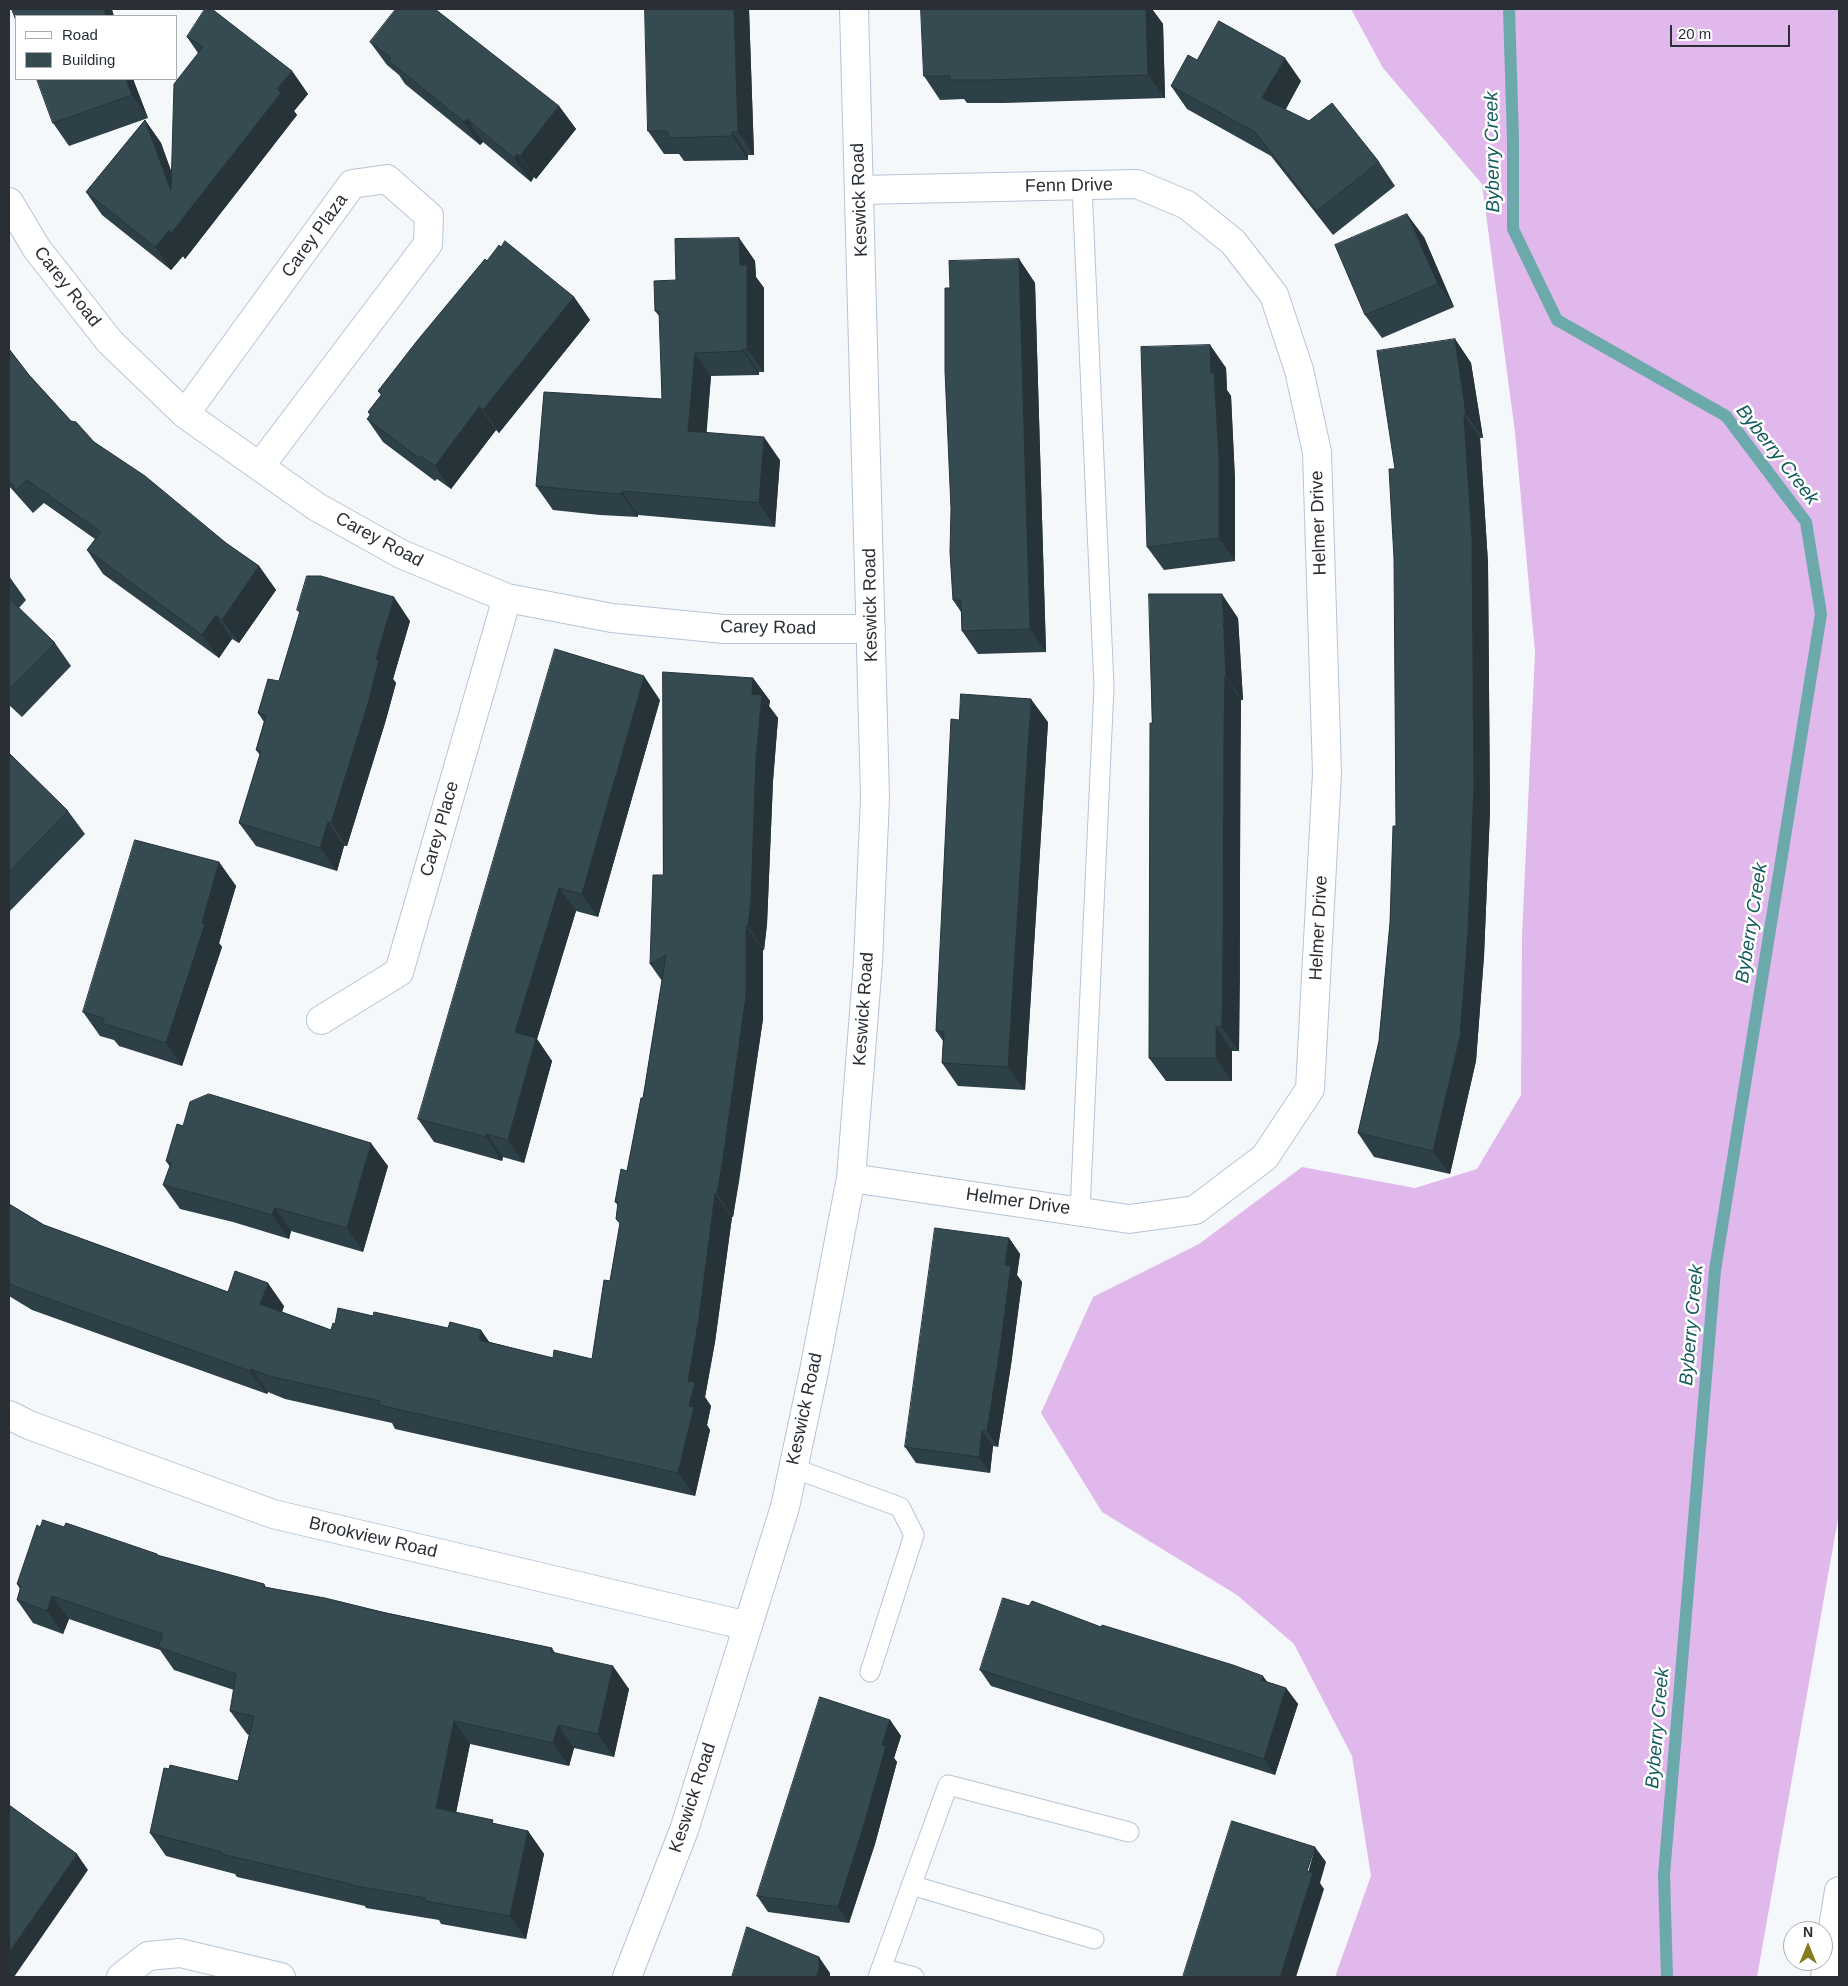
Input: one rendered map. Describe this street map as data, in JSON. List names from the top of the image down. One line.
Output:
{"streets":{"street":["Fenn Drive","Keswick Road","Carey Plaza","Carey Road","Helmer Drive","Carey Place","Brookview Road"]},"crossings":[["Fenn Drive","Keswick Road"],["Fenn Drive","Helmer Drive"],["Keswick Road","Carey Road"],["Keswick Road","Helmer Drive"],["Keswick Road","Brookview Road"],["Carey Plaza","Carey Road"],["Carey Road","Carey Place"]],"water":["Byberry Creek"],"legend":["Road","Building"],"scale_bar":"20 m","north":"top"}
